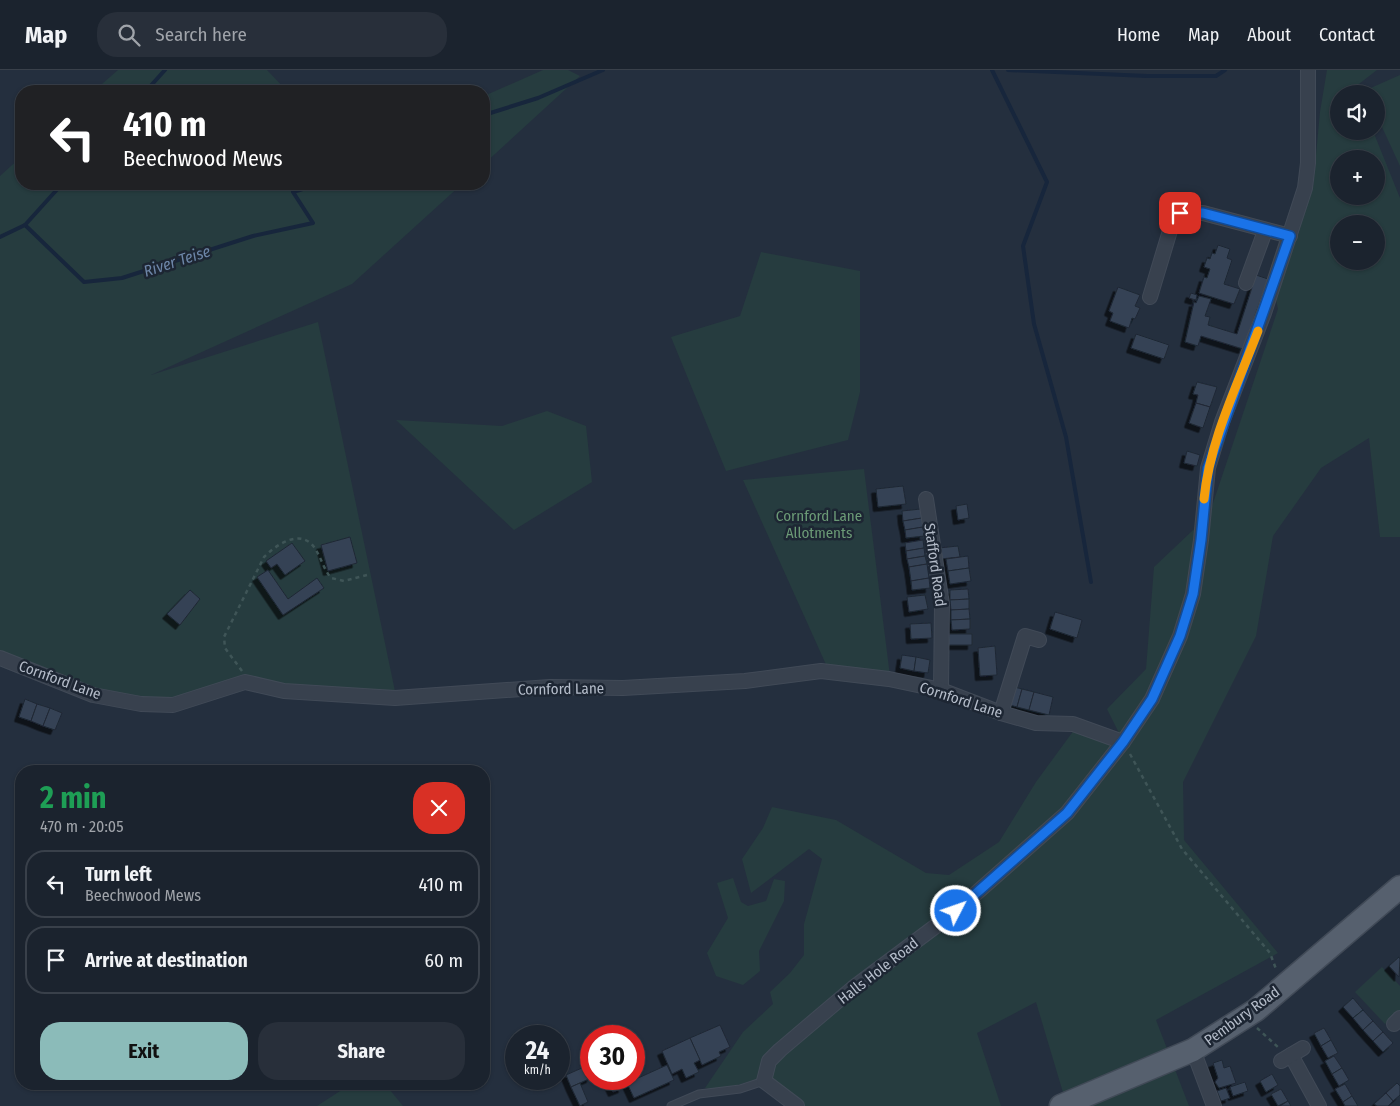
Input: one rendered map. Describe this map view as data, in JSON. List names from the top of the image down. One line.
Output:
{"streets":{"main road":["Pembury Road"],"street":["Stafford Road","Cornford Lane","Halls Hole Road"]},"crossings":[["Stafford Road","Cornford Lane"],["Cornford Lane","Halls Hole Road"]],"water":["River Teise"],"parks":["Cornford Lane Allotments"],"page":{"header":"Map","search":"Search here","nav":["Home","Map","About","Contact"],"map_buttons":["+","−"],"turn":["410 m","Beechwood Mews"],"heading":["2 min","470 m · 20:05"],"list":[{"name":"Turn left","note":"Beechwood Mews","value":"410 m"},{"name":"Arrive at destination","value":"60 m"}],"buttons":["Exit","Share"],"speed":"24 km/h","limit":"30"}}
